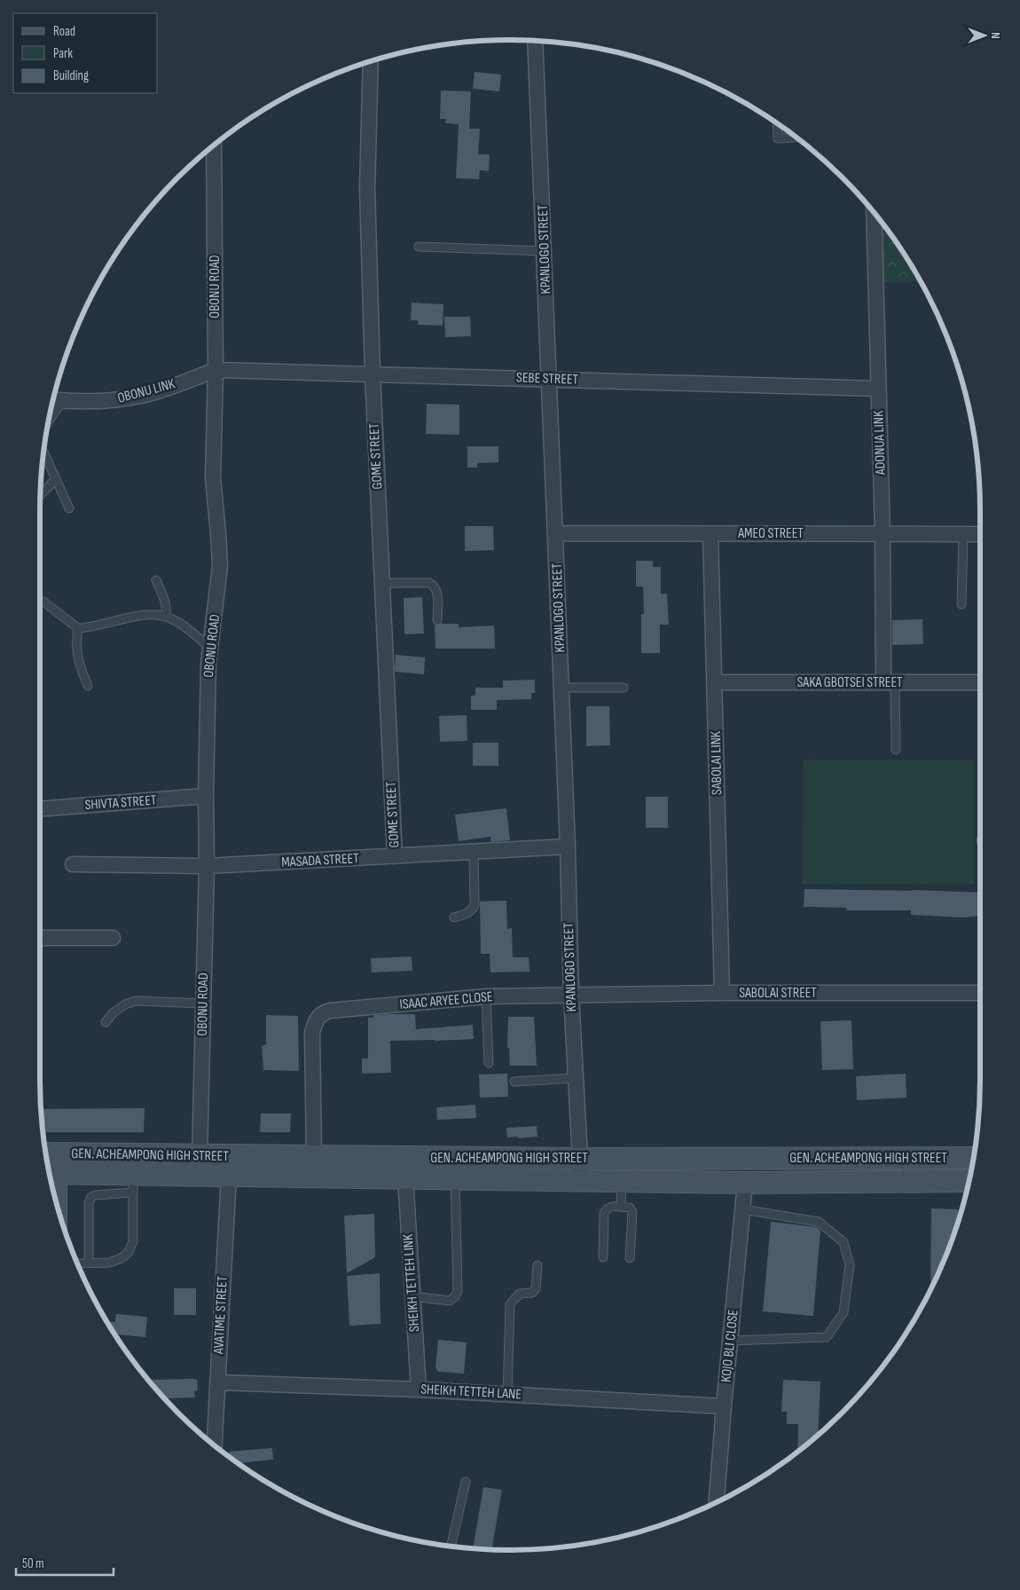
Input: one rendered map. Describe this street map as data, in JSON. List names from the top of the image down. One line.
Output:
{"streets":{"main road":["GEN. ACHEAMPONG HIGH STREET"],"street":["KPANLOGO STREET","OBONU ROAD","SEBE STREET","OBONU LINK","ADONUA LINK","GOME STREET","AMEO STREET","SAKA GBOTSEI STREET","SABOLAI LINK","SHIVTA STREET","MASADA STREET","SABOLAI STREET","ISAAC ARYEE CLOSE","SHEIKH TETTEH LINK","AVATIME STREET","KOJO BLI CLOSE","SHEIKH TETTEH LANE"]},"crossings":[["KPANLOGO STREET","SEBE STREET"],["KPANLOGO STREET","AMEO STREET"],["KPANLOGO STREET","MASADA STREET"],["KPANLOGO STREET","SABOLAI STREET"],["KPANLOGO STREET","ISAAC ARYEE CLOSE"],["KPANLOGO STREET","GEN. ACHEAMPONG HIGH STREET"],["OBONU ROAD","SEBE STREET"],["OBONU ROAD","OBONU LINK"],["OBONU ROAD","SHIVTA STREET"],["OBONU ROAD","MASADA STREET"],["OBONU ROAD","GEN. ACHEAMPONG HIGH STREET"],["SEBE STREET","OBONU LINK"],["SEBE STREET","ADONUA LINK"],["SEBE STREET","GOME STREET"],["ADONUA LINK","AMEO STREET"],["ADONUA LINK","SAKA GBOTSEI STREET"],["GOME STREET","MASADA STREET"],["AMEO STREET","SABOLAI LINK"],["SAKA GBOTSEI STREET","SABOLAI LINK"],["SABOLAI LINK","SABOLAI STREET"],["SABOLAI STREET","ISAAC ARYEE CLOSE"],["ISAAC ARYEE CLOSE","GEN. ACHEAMPONG HIGH STREET"],["GEN. ACHEAMPONG HIGH STREET","SHEIKH TETTEH LINK"],["GEN. ACHEAMPONG HIGH STREET","AVATIME STREET"],["GEN. ACHEAMPONG HIGH STREET","KOJO BLI CLOSE"],["SHEIKH TETTEH LINK","SHEIKH TETTEH LANE"],["AVATIME STREET","SHEIKH TETTEH LANE"],["KOJO BLI CLOSE","SHEIKH TETTEH LANE"]],"legend":["Road","Park","Building"],"scale_bar":"50 m","north":"right"}
